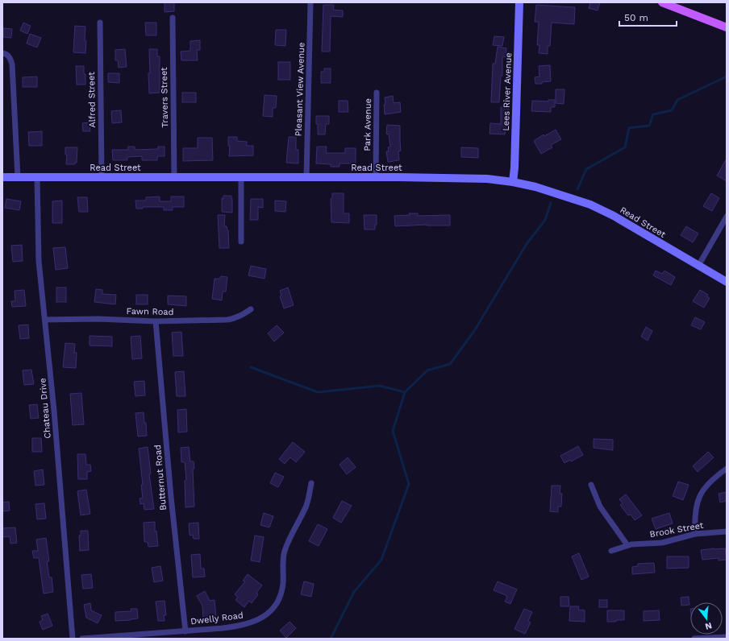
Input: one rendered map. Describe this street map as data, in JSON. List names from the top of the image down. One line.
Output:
{"streets":{"main road":["Lees River Avenue","Read Street"],"street":["Pleasant View Avenue","Travers Street","Alfred Street","Park Avenue","Fawn Road","Chateau Drive","Butternut Road","Brook Street","Dwelly Road"]},"crossings":[["Pleasant View Avenue","Read Street"],["Lees River Avenue","Read Street"],["Travers Street","Read Street"],["Alfred Street","Read Street"],["Park Avenue","Read Street"],["Read Street","Chateau Drive"],["Fawn Road","Chateau Drive"],["Fawn Road","Butternut Road"],["Butternut Road","Dwelly Road"]],"scale_bar":"50 m","north":"bottom"}
